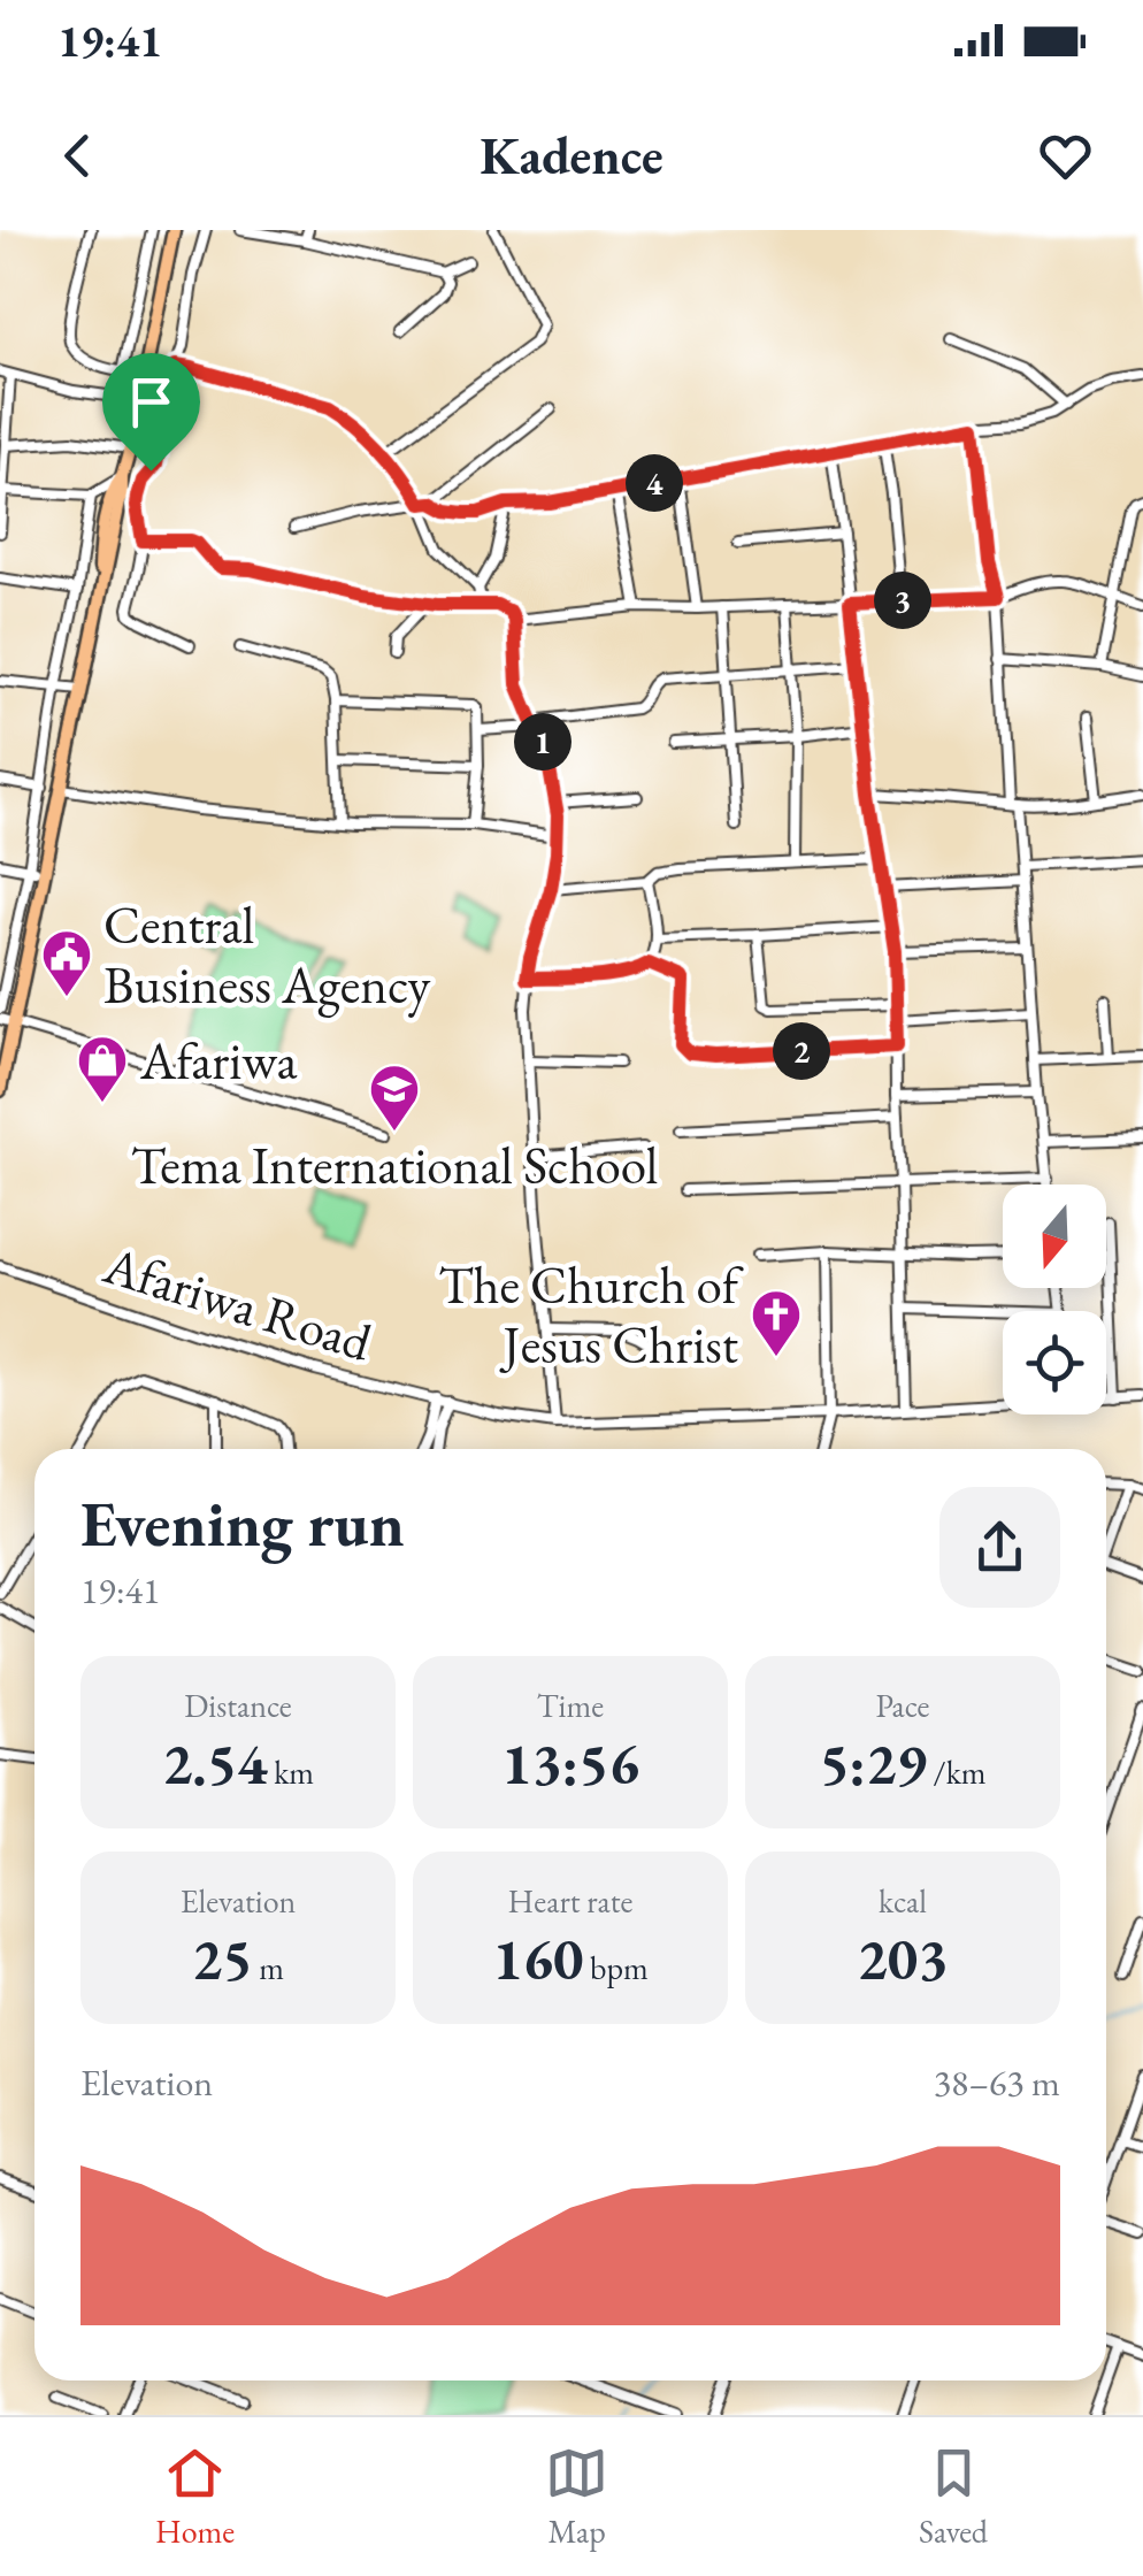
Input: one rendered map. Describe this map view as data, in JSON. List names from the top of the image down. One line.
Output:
{"streets":{"street":["Afariwa Road"]},"places":{"public building":["Central Business Agency"],"shop":["Afariwa"],"school or university":["Tema International School"],"church":["The Church of Jesus Christ"]},"north":"bottom","page":{"status":"19:41","header":"Kadence","pins":["4","3","1","2"],"heading":["Evening run","19:41"],"stats":[["Distance","2.54 km"],["Time","13:56"],["Pace","5:29 /km"],["Elevation","25 m"],["Heart rate","160 bpm"],["kcal","203"]],"chart":["Elevation","38–63 m"],"tabs":["Home","Map","Saved"]}}
